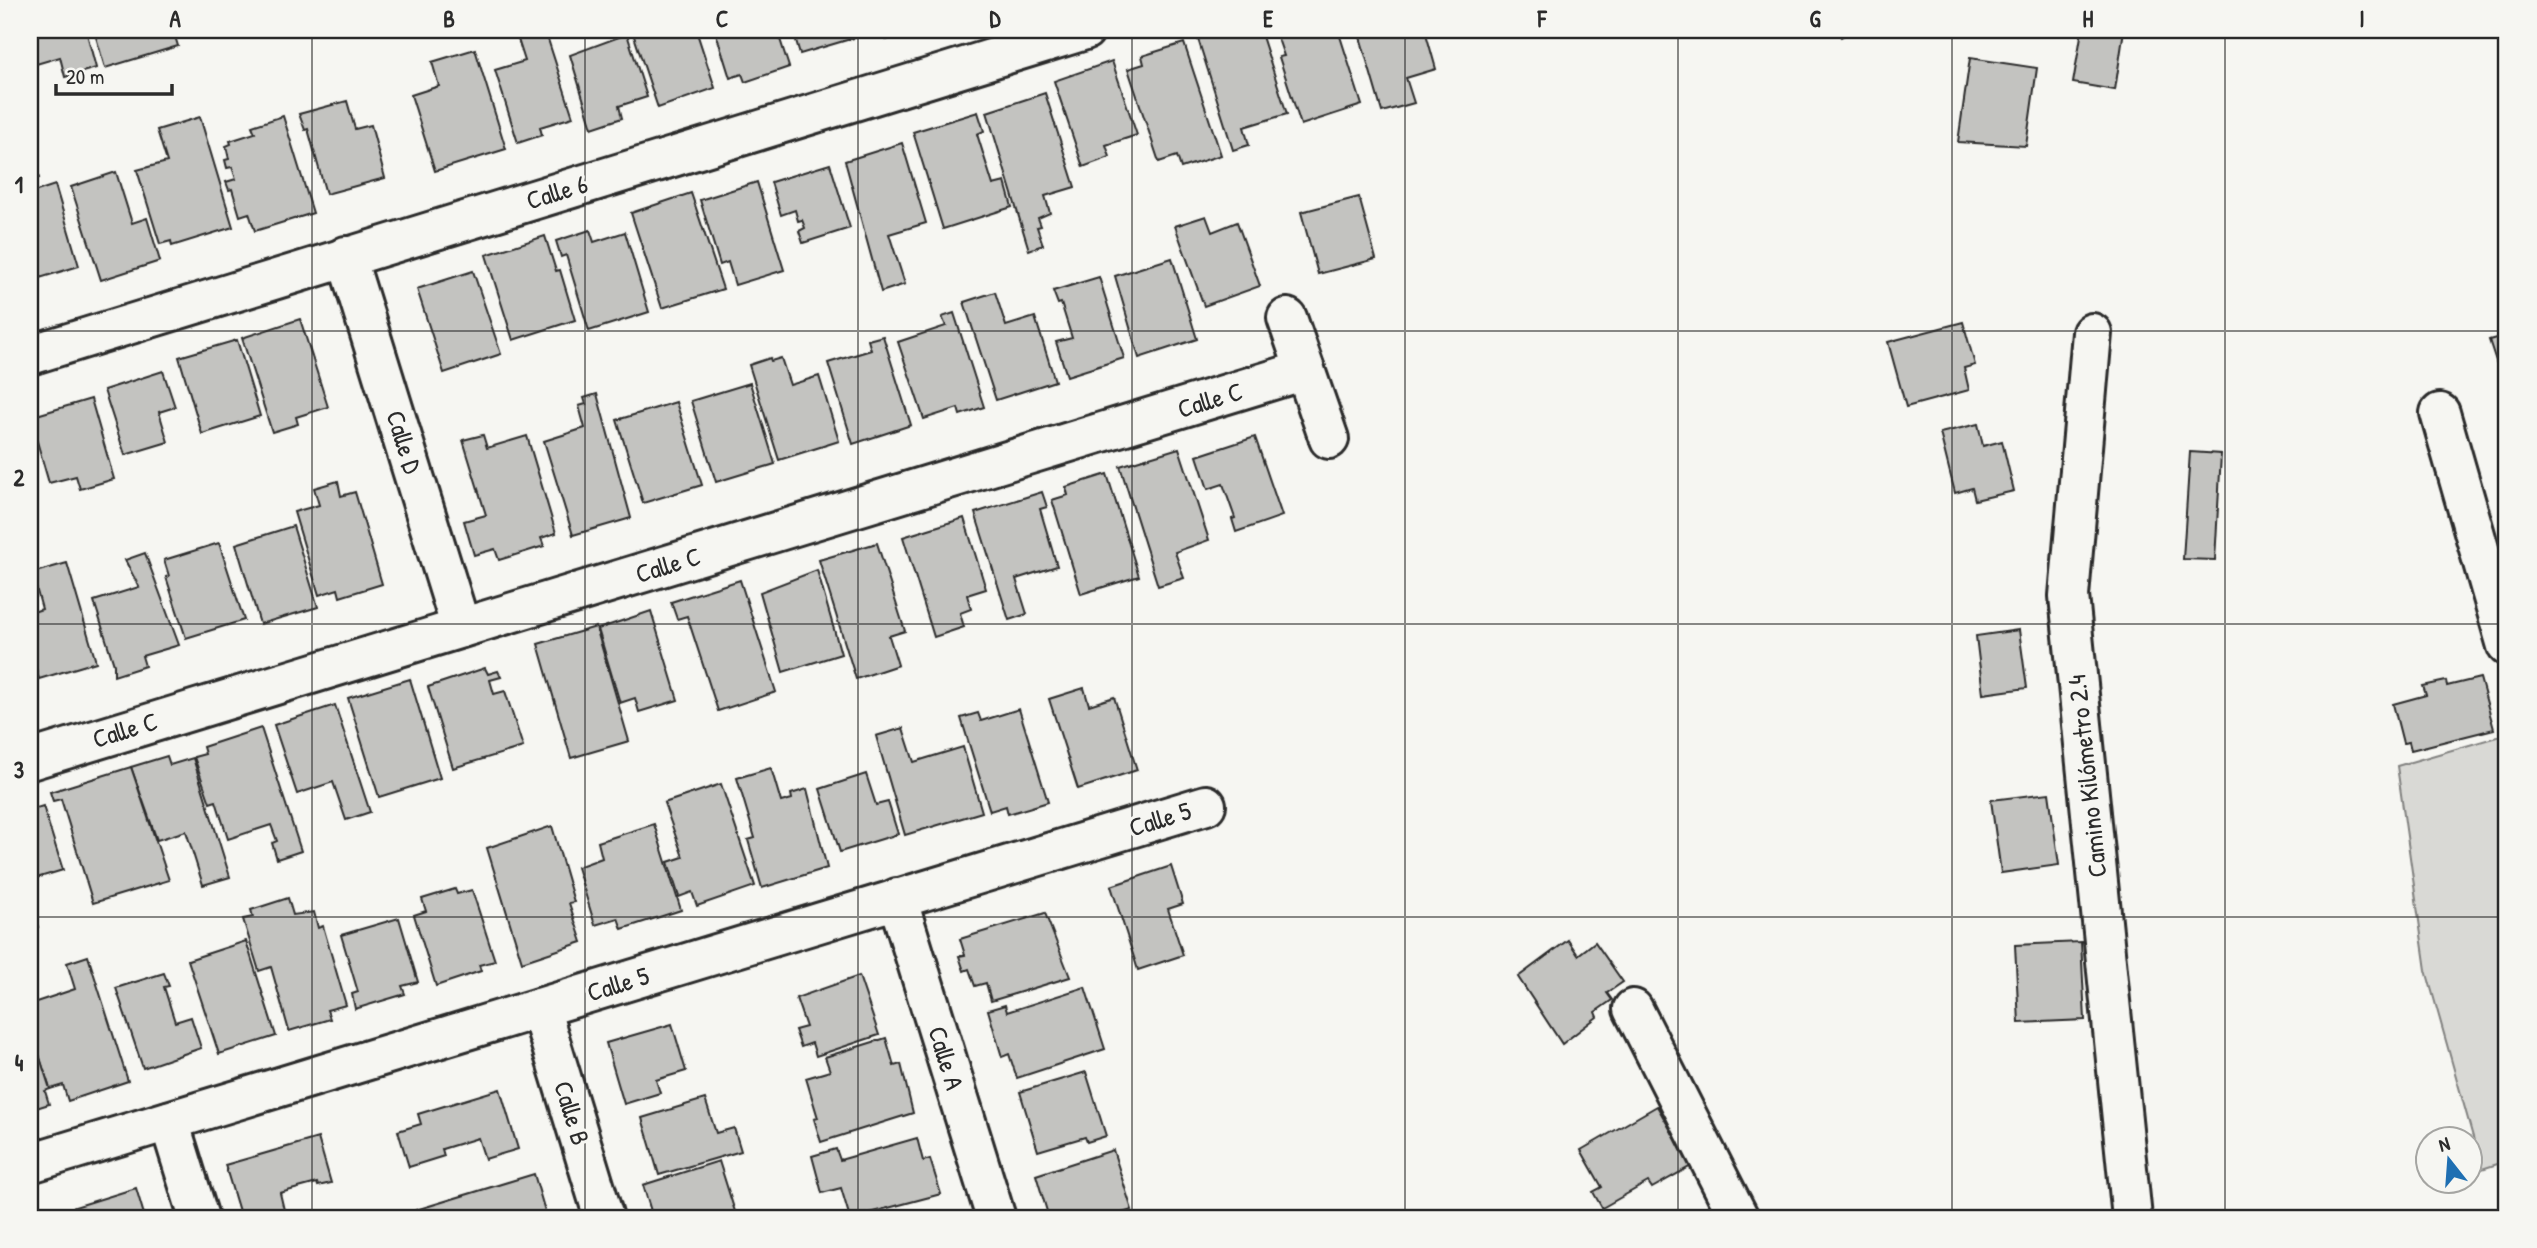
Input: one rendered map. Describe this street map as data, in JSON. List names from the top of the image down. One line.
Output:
{"streets":{"street":["Calle 6","Calle C","Calle D","Camino Kilómetro 2.4","Calle 5","Calle A","Calle B"]},"crossings":[["Calle 6","Calle D"],["Calle C","Calle D"],["Calle 5","Calle A"],["Calle 5","Calle B"]],"scale_bar":"20 m","north":"top","grid":{"columns":["A","B","C","D","E","F","G","H","I"],"rows":["1","2","3","4"]}}
